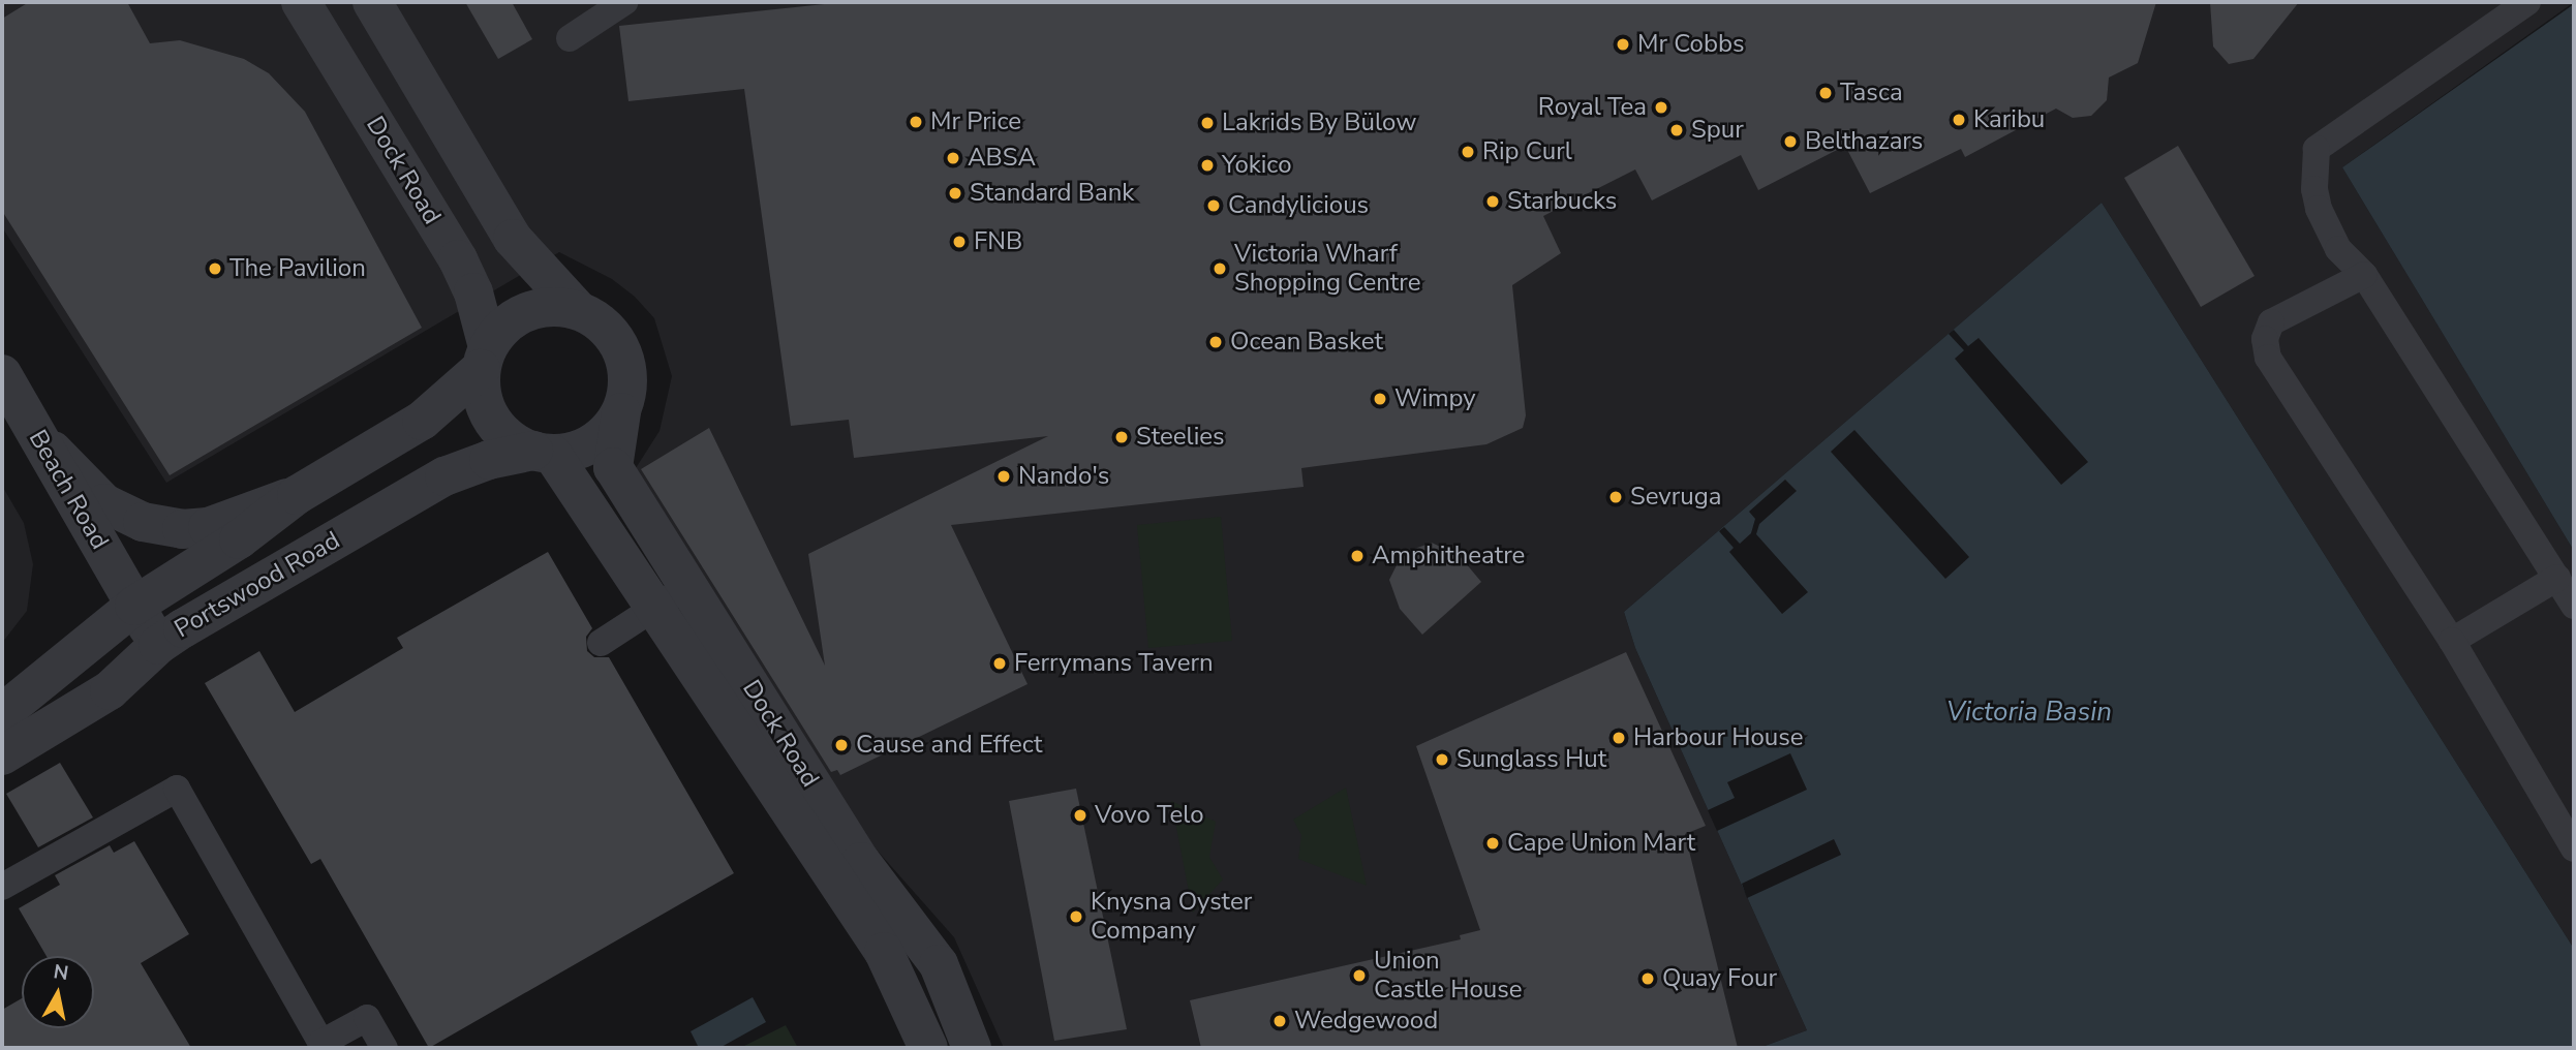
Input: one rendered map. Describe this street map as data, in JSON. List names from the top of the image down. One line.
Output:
{"streets":{"street":["Dock Road","Beach Road","Portswood Road"]},"crossings":[["Dock Road","Portswood Road"],["Beach Road","Portswood Road"]],"water":["Victoria Basin"],"places":["Mr Cobbs","Tasca","Royal Tea","Karibu","Mr Price","Lakrids By Bülow","Spur","Belthazars","Rip Curl","ABSA","Yokico","Standard Bank","Starbucks","Candylicious","FNB","The Pavilion","Victoria Wharf Shopping Centre","Ocean Basket","Wimpy","Steelies","Nando's","Sevruga","Amphitheatre","Ferrymans Tavern","Harbour House","Cause and Effect","Sunglass Hut","Vovo Telo","Cape Union Mart","Knysna Oyster Company","Union Castle House","Quay Four","Wedgewood"],"north":"top"}
